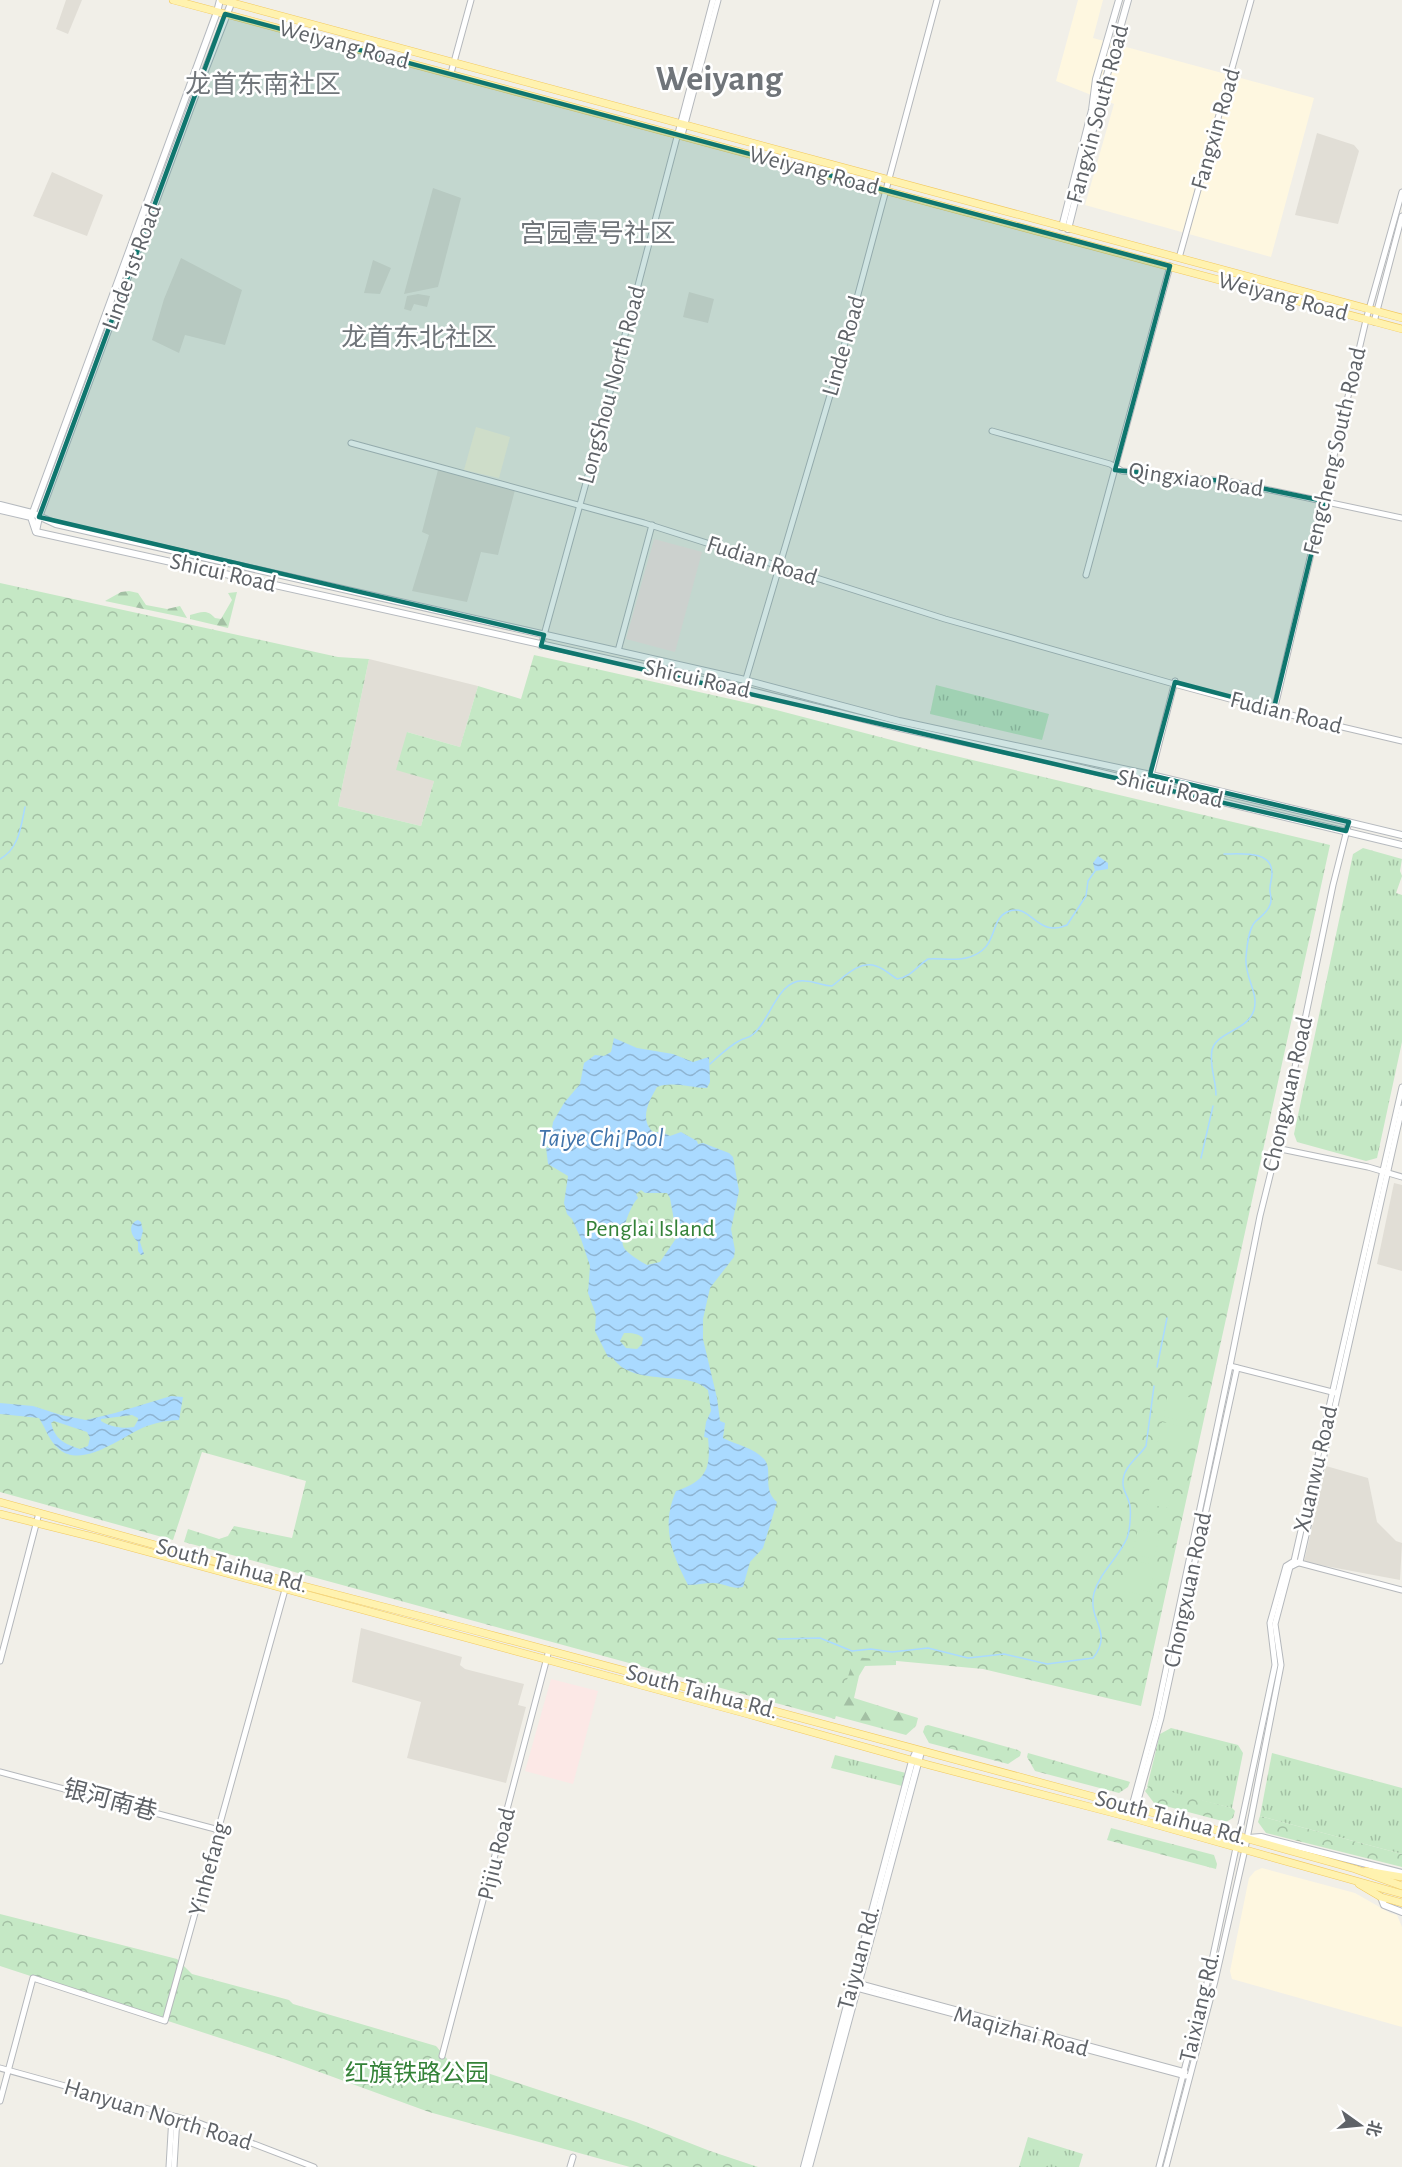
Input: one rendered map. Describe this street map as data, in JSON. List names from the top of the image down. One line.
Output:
{"streets":{"main road":["Weiyang Road","Fangxin South Road","Linde 1st Road","Shicui Road","South Taihua Rd.","Taiyuan Rd."],"street":["Fangxin Road","Linde Road","LongShou North Road","Fengcheng South Road","Qingxiao Road","Fudian Road","Chongxuan Road","Xuanwu Road","银河南巷","Pijiu Road","Yinhefang","Taixiang Rd.","Maqizhai Road","Hanyuan North Road"]},"crossings":[["Weiyang Road","Fangxin South Road"],["Weiyang Road","Fangxin Road"],["Weiyang Road","Linde 1st Road"],["Weiyang Road","Linde Road"],["Weiyang Road","LongShou North Road"],["Weiyang Road","Fengcheng South Road"],["Linde 1st Road","Shicui Road"],["Linde Road","Fudian Road"],["Linde Road","Shicui Road"],["LongShou North Road","Fudian Road"],["LongShou North Road","Shicui Road"],["Fengcheng South Road","Qingxiao Road"],["Fengcheng South Road","Fudian Road"],["Shicui Road","Chongxuan Road"],["Chongxuan Road","South Taihua Rd."],["Xuanwu Road","South Taihua Rd."],["Xuanwu Road","Taixiang Rd."],["South Taihua Rd.","Pijiu Road"],["South Taihua Rd.","Yinhefang"],["South Taihua Rd.","Taiyuan Rd."],["South Taihua Rd.","Taixiang Rd."],["银河南巷","Yinhefang"],["Yinhefang","Hanyuan North Road"],["Taiyuan Rd.","Maqizhai Road"],["Taixiang Rd.","Maqizhai Road"]],"districts":["Weiyang","龙首东南社区","宫园壹号社区","龙首东北社区"],"water":["Taiye Chi Pool"],"parks":["Penglai Island","红旗铁路公园"],"north":"right"}
